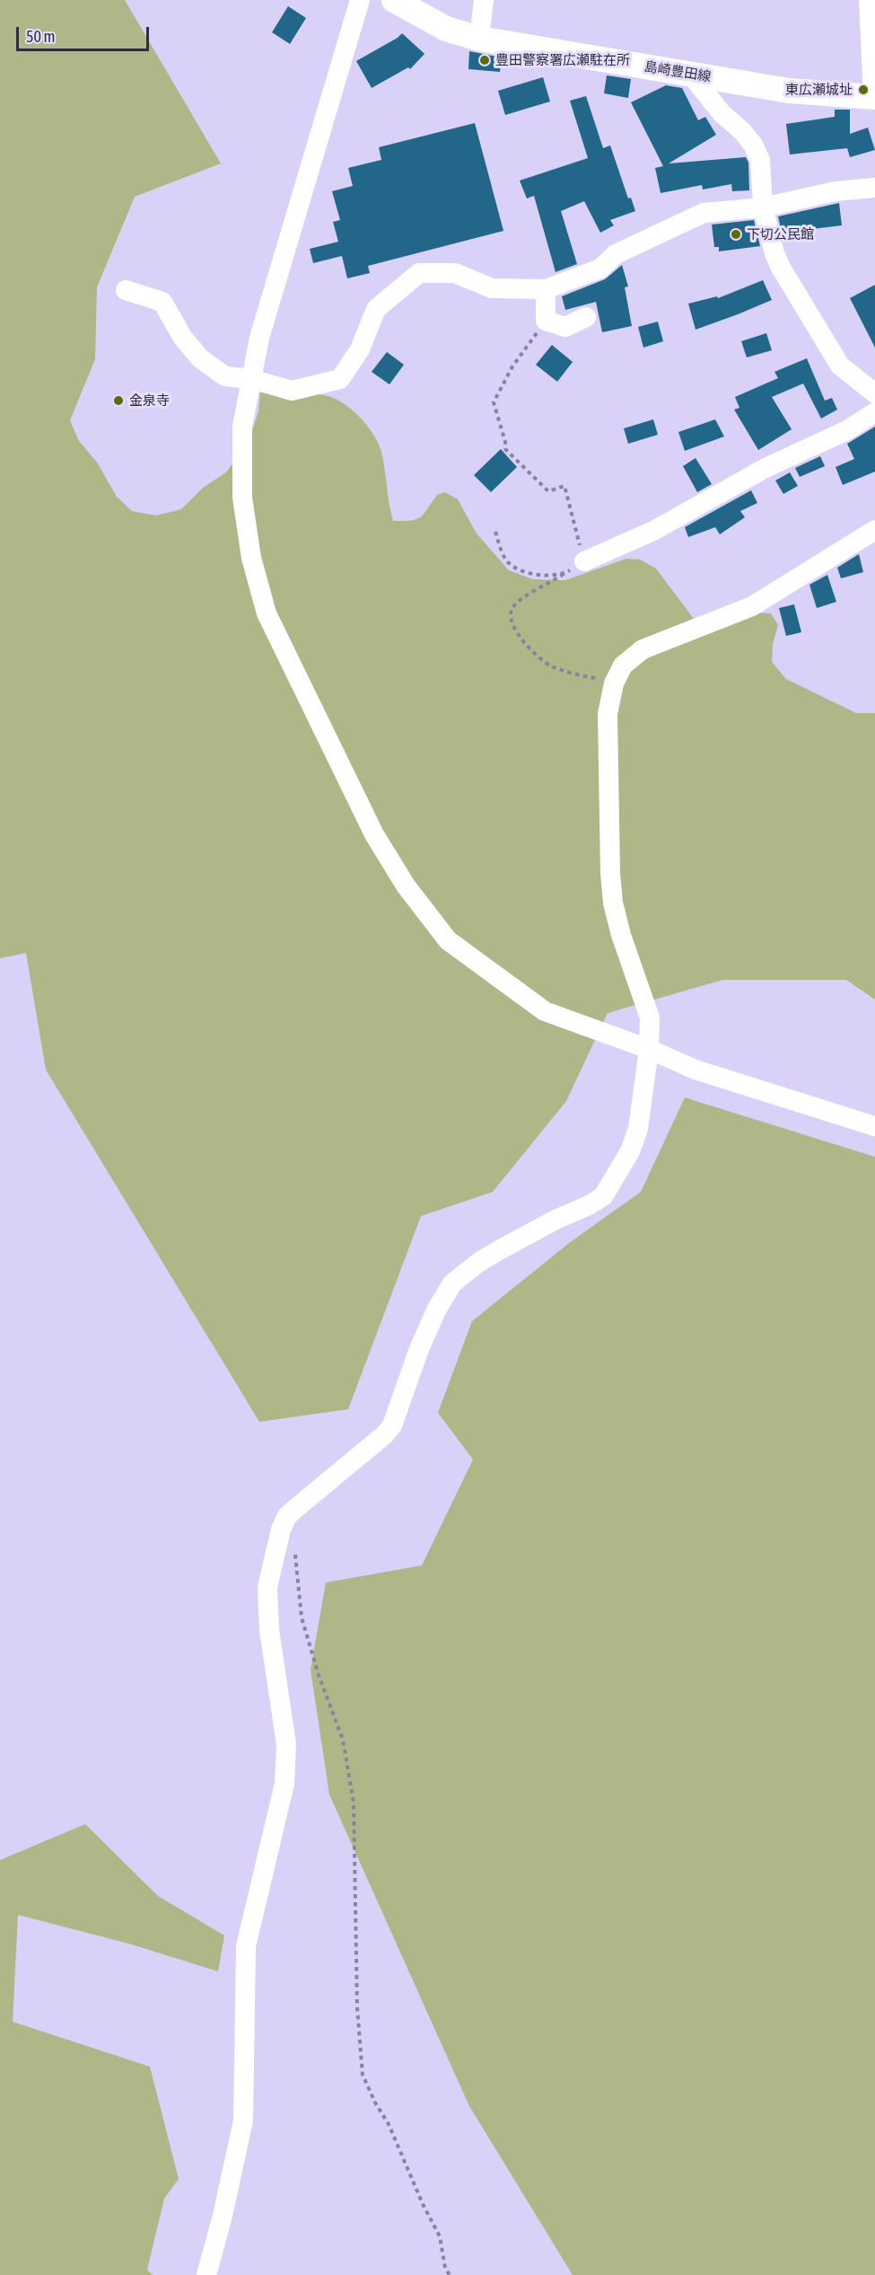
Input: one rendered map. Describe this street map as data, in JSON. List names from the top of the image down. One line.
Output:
{"streets":{"main road":["島崎豊田線"]},"places":["豊田警察署広瀬駐在所","東広瀬城址","下切公民館","金泉寺"],"scale_bar":"50 m"}
